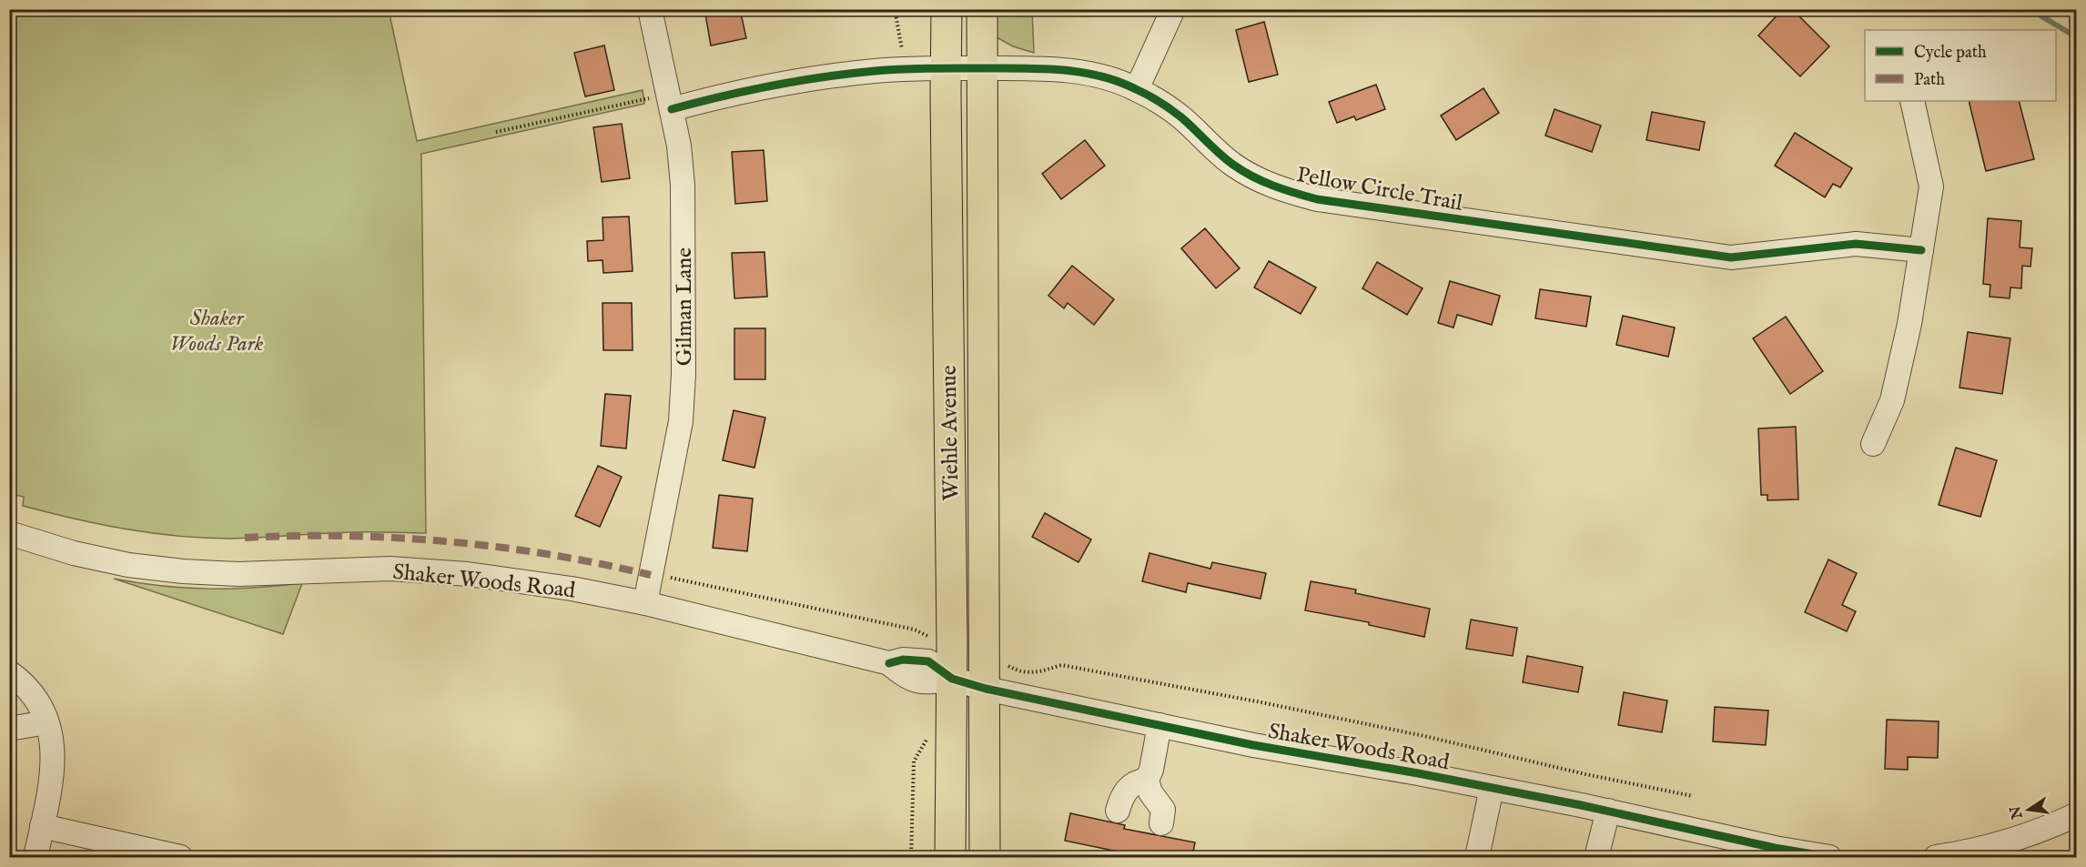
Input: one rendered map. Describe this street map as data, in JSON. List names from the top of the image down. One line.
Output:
{"streets":{"main road":["Wiehle Avenue"],"street":["Pellow Circle Trail","Gilman Lane","Shaker Woods Road"]},"crossings":[["Pellow Circle Trail","Gilman Lane"],["Pellow Circle Trail","Wiehle Avenue"],["Gilman Lane","Shaker Woods Road"],["Wiehle Avenue","Shaker Woods Road"]],"parks":["Shaker Woods Park"],"legend":["Cycle path","Path"],"north":"left"}
